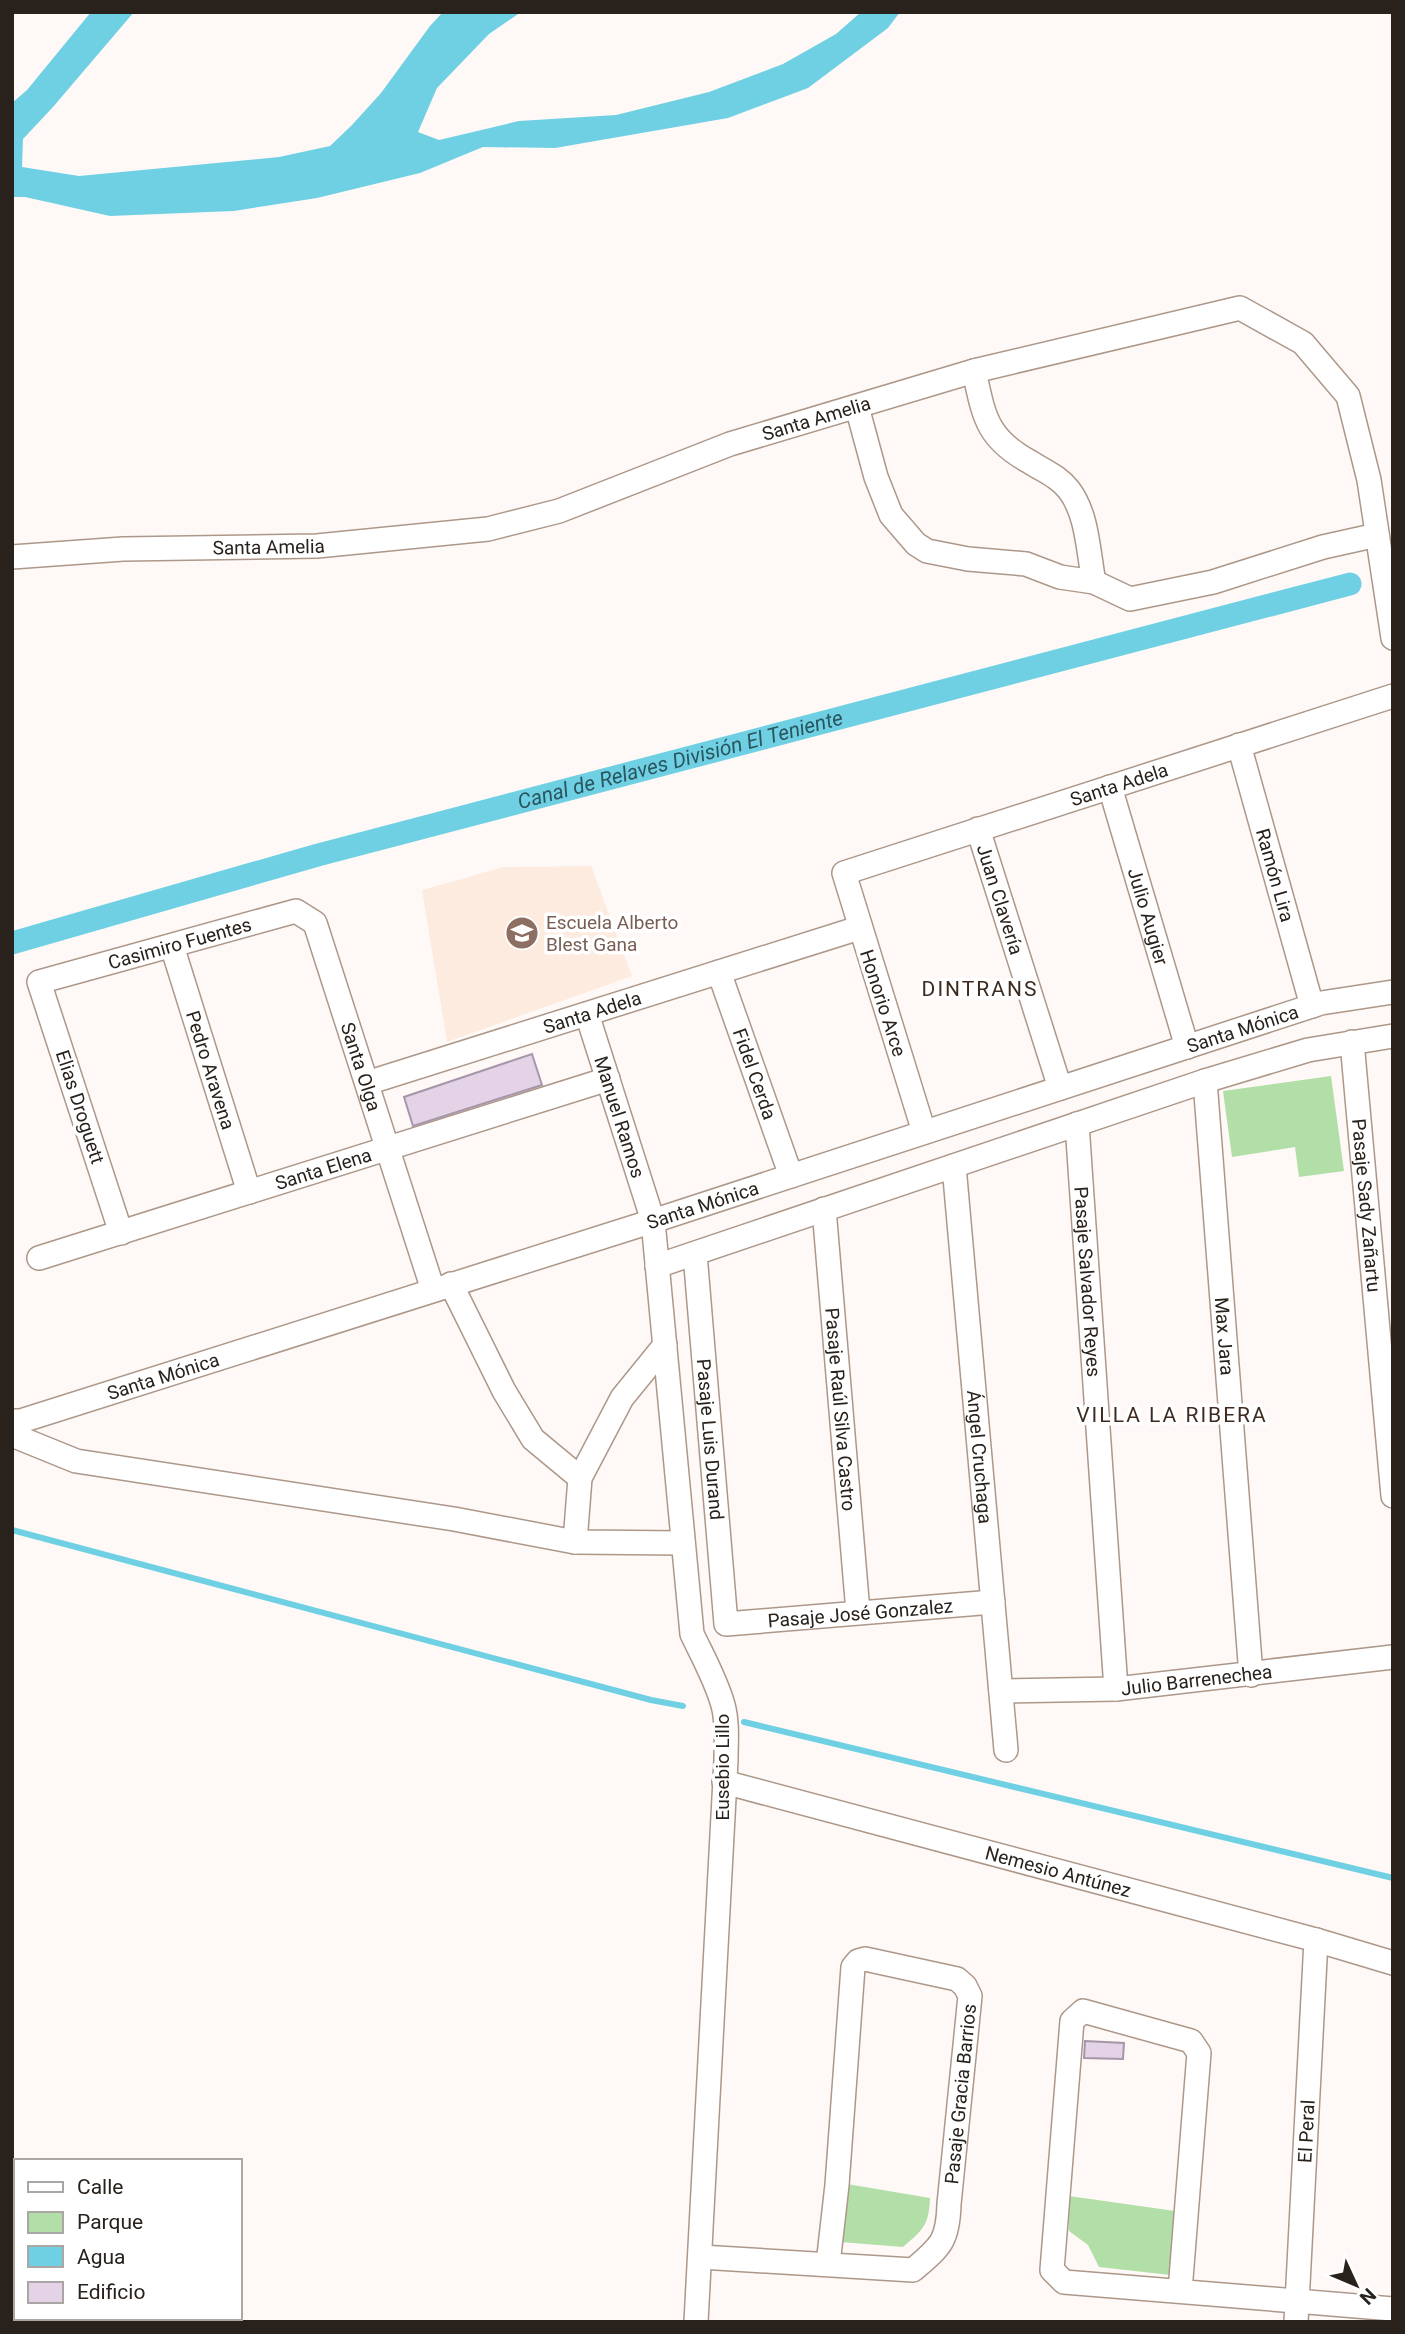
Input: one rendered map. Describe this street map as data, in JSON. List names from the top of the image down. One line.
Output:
{"streets":{"street":["Santa Amelia","Santa Adela","Ramón Lira","Juan Clavería","Julio Augier","Casimiro Fuentes","Honorio Arce","Santa Mónica","Santa Olga","Pedro Aravena","Fidel Cerda","Elias Droguett","Manuel Ramos","Santa Elena","Pasaje Sady Zañartu","Pasaje Salvador Reyes","Max Jara","Pasaje Raúl Silva Castro","Pasaje Luis Durand","Ángel Cruchaga","Pasaje José Gonzalez","Julio Barrenechea","Eusebio Lillo","Nemesio Antúnez","Pasaje Gracia Barrios","El Peral"]},"crossings":[["Santa Adela","Ramón Lira"],["Santa Adela","Juan Clavería"],["Santa Adela","Julio Augier"],["Santa Adela","Honorio Arce"],["Santa Adela","Santa Olga"],["Santa Adela","Fidel Cerda"],["Santa Adela","Manuel Ramos"],["Ramón Lira","Santa Mónica"],["Juan Clavería","Santa Mónica"],["Julio Augier","Santa Mónica"],["Casimiro Fuentes","Santa Olga"],["Casimiro Fuentes","Pedro Aravena"],["Casimiro Fuentes","Elias Droguett"],["Honorio Arce","Santa Mónica"],["Santa Mónica","Santa Olga"],["Santa Mónica","Fidel Cerda"],["Santa Mónica","Manuel Ramos"],["Santa Mónica","Pasaje Sady Zañartu"],["Santa Mónica","Pasaje Salvador Reyes"],["Santa Mónica","Max Jara"],["Santa Mónica","Pasaje Raúl Silva Castro"],["Santa Mónica","Pasaje Luis Durand"],["Santa Mónica","Ángel Cruchaga"],["Santa Mónica","Eusebio Lillo"],["Santa Olga","Santa Elena"],["Pedro Aravena","Santa Elena"],["Elias Droguett","Santa Elena"],["Manuel Ramos","Santa Elena"],["Manuel Ramos","Eusebio Lillo"],["Pasaje Salvador Reyes","Julio Barrenechea"],["Max Jara","Julio Barrenechea"],["Pasaje Raúl Silva Castro","Pasaje José Gonzalez"],["Pasaje Luis Durand","Pasaje José Gonzalez"],["Ángel Cruchaga","Pasaje José Gonzalez"],["Ángel Cruchaga","Julio Barrenechea"],["Eusebio Lillo","Nemesio Antúnez"],["Nemesio Antúnez","El Peral"]],"districts":["DINTRANS","VILLA LA RIBERA"],"water":["Canal de Relaves División El Teniente"],"places":{"school or university":["Escuela Alberto Blest Gana"]},"legend":["Calle","Parque","Agua","Edificio"],"north":"bottom right"}
